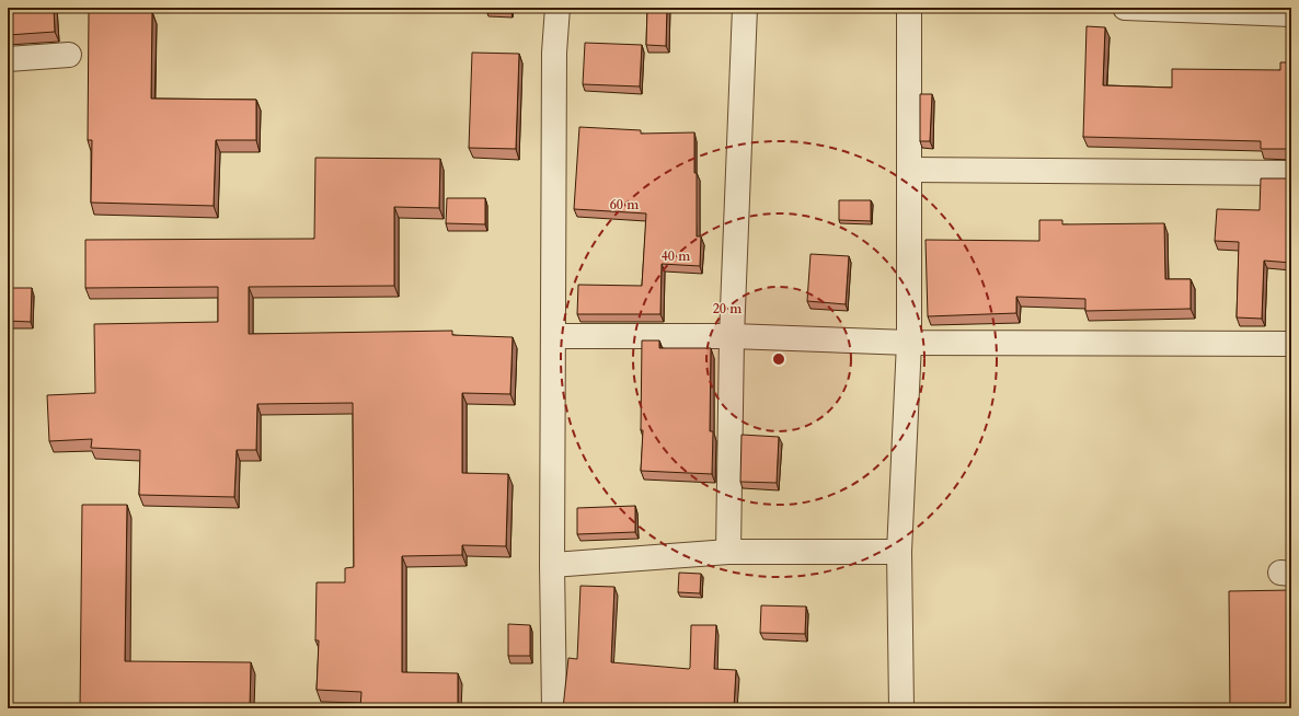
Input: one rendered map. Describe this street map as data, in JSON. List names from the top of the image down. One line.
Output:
{"rings":["60 m","40 m","20 m"]}
